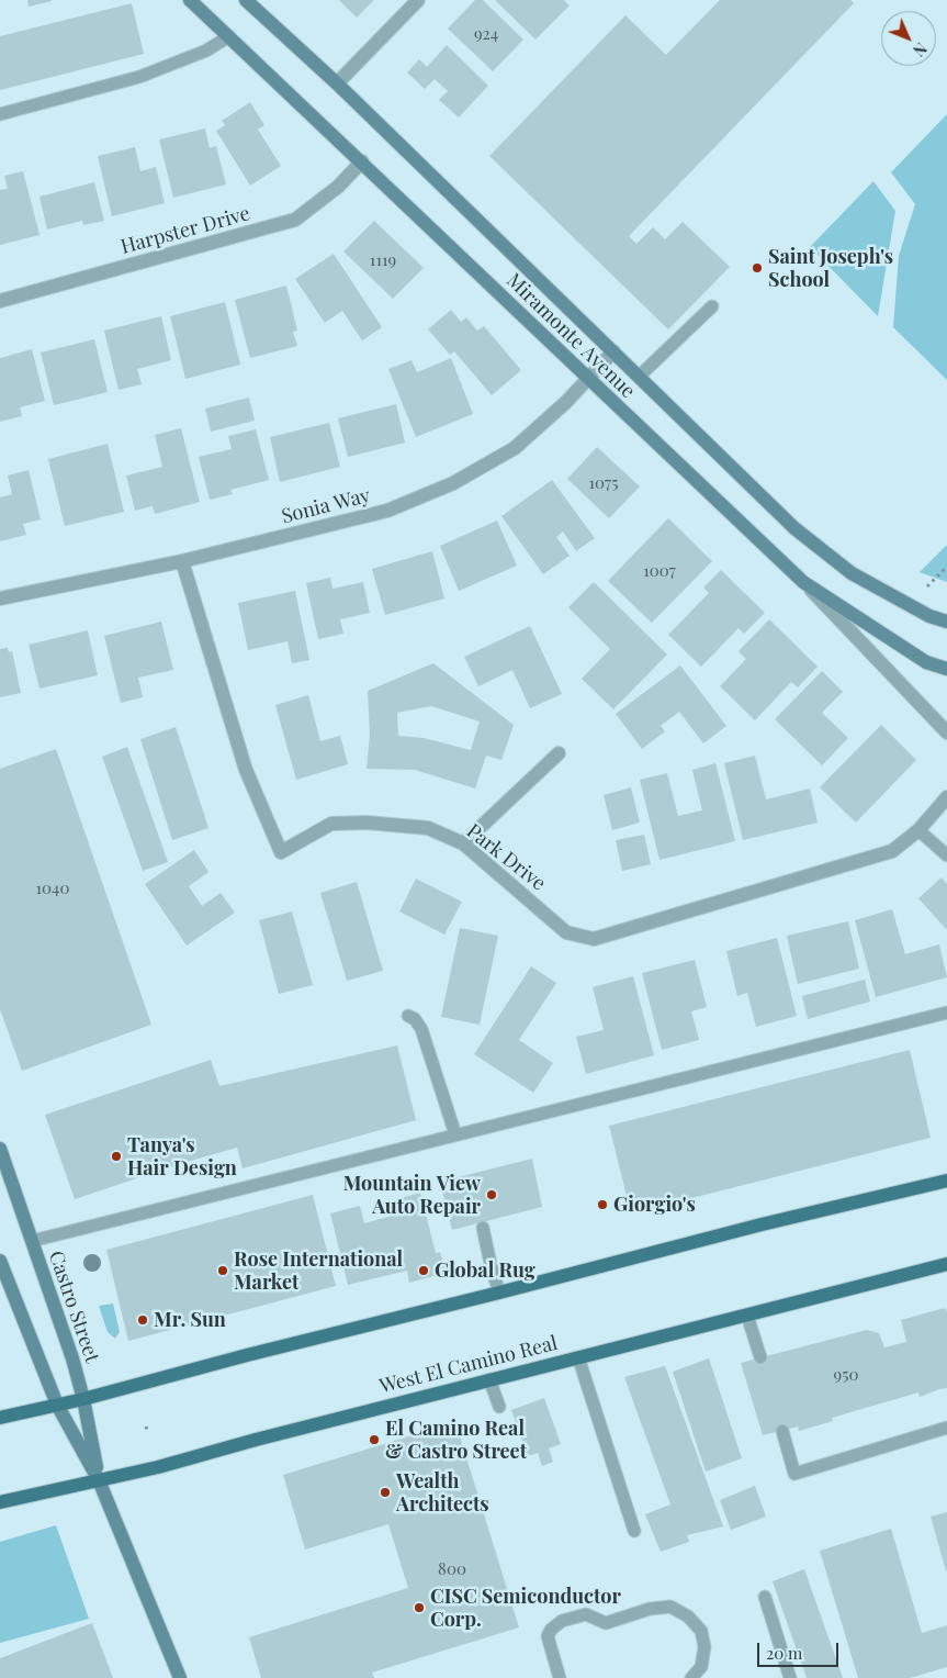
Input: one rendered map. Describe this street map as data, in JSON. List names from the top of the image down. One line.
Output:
{"streets":{"main road":["Miramonte Avenue","Castro Street","West El Camino Real"],"street":["Harpster Drive","Sonia Way","Park Drive"]},"crossings":[["Harpster Drive","Miramonte Avenue"],["Miramonte Avenue","Sonia Way"],["Sonia Way","Park Drive"],["Castro Street","West El Camino Real"]],"places":["Saint Joseph's School","Tanya's Hair Design","Mountain View Auto Repair","Giorgio's","Rose International Market","Global Rug","Mr. Sun","El Camino Real & Castro Street","Wealth Architects","CISC Semiconductor Corp."],"house_numbers":["924","1119","1075","1007","1040","950","800"],"scale_bar":"20 m","north":"bottom right"}
